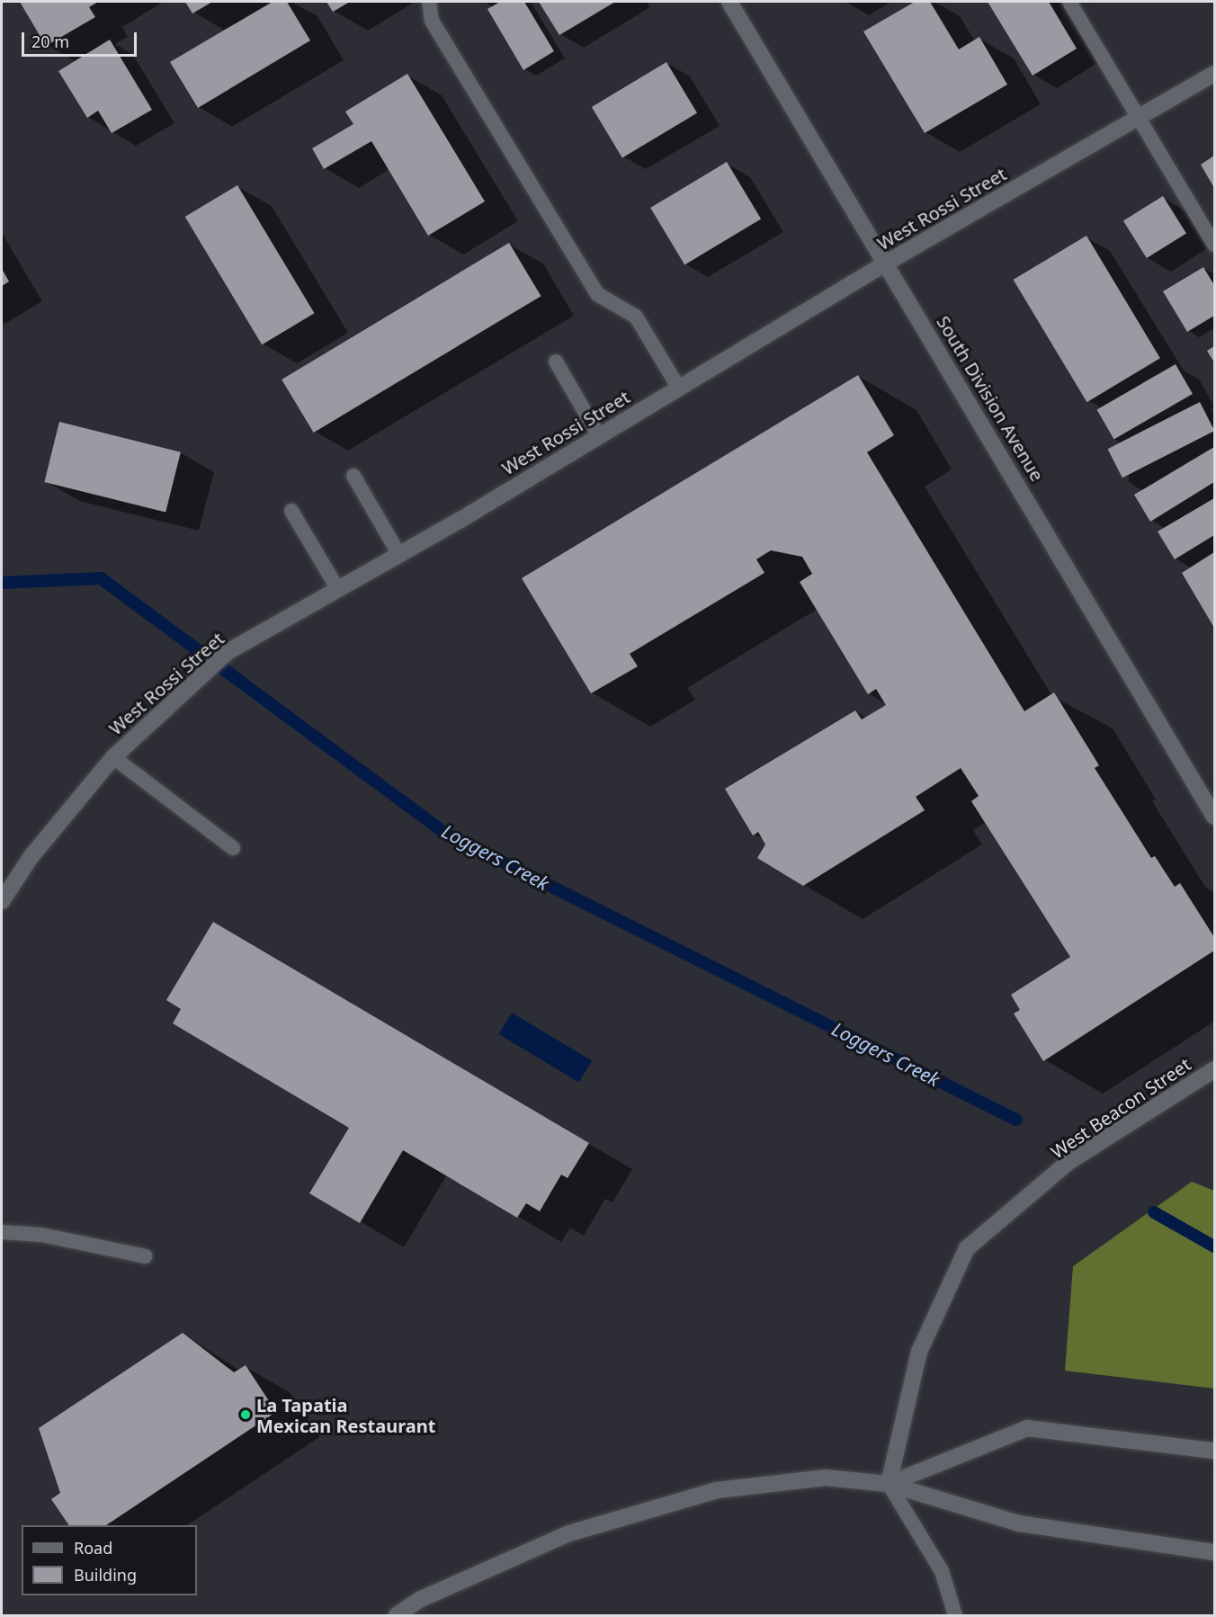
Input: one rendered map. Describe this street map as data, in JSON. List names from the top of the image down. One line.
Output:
{"streets":{"street":["West Rossi Street","South Division Avenue","West Beacon Street"]},"crossings":[["West Rossi Street","South Division Avenue"]],"water":["Loggers Creek"],"places":["La Tapatia Mexican Restaurant"],"legend":["Road","Building"],"scale_bar":"20 m"}
